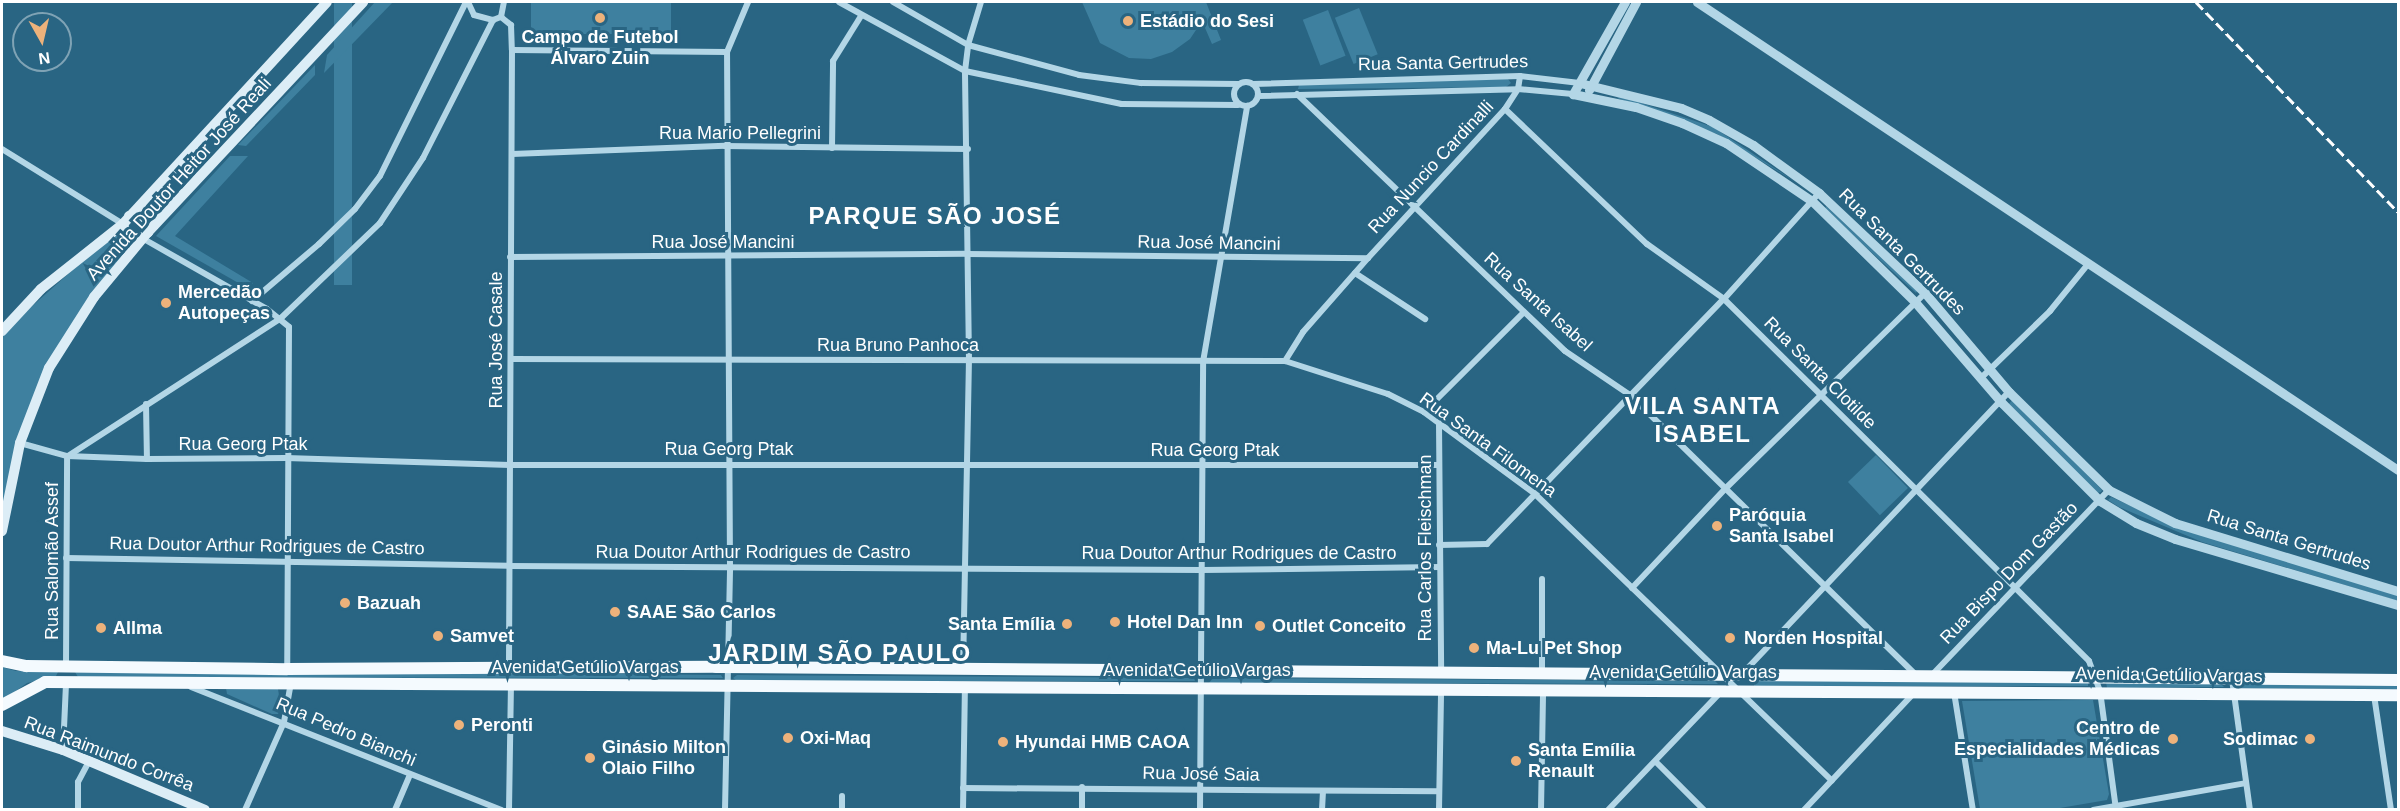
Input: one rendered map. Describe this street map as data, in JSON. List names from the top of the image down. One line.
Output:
{"streets":{"main road":["Avenida Doutor Heitor José Reali","Avenida Getúlio Vargas","Rua Raimundo Corrêa"],"street":["Rua Santa Gertrudes","Rua Mario Pellegrini","Rua Nuncio Cardinalli","Rua José Mancini","Rua Santa Isabel","Rua José Casale","Rua Bruno Panhoca","Rua Santa Clotilde","Rua Georg Ptak","Rua Santa Filomena","Rua Doutor Arthur Rodrigues de Castro","Rua Carlos Fleischman","Rua Salomão Assef","Rua Bispo Dom Gastão","Rua Pedro Bianchi","Rua José Saia"]},"crossings":[["Rua Santa Gertrudes","Rua Nuncio Cardinalli"],["Rua Santa Gertrudes","Rua Santa Isabel"],["Rua Santa Gertrudes","Rua Bispo Dom Gastão"],["Rua Mario Pellegrini","Rua José Casale"],["Rua Nuncio Cardinalli","Rua José Mancini"],["Rua Nuncio Cardinalli","Rua Santa Isabel"],["Rua Nuncio Cardinalli","Rua Bruno Panhoca"],["Rua Nuncio Cardinalli","Rua Santa Clotilde"],["Rua Nuncio Cardinalli","Rua Santa Filomena"],["Avenida Doutor Heitor José Reali","Rua Georg Ptak"],["Rua José Mancini","Rua José Casale"],["Rua Santa Isabel","Avenida Getúlio Vargas"],["Rua José Casale","Rua Bruno Panhoca"],["Rua José Casale","Rua Georg Ptak"],["Rua José Casale","Rua Doutor Arthur Rodrigues de Castro"],["Rua José Casale","Avenida Getúlio Vargas"],["Rua Bruno Panhoca","Rua Santa Filomena"],["Rua Santa Clotilde","Rua Bispo Dom Gastão"],["Rua Santa Clotilde","Avenida Getúlio Vargas"],["Rua Georg Ptak","Rua Carlos Fleischman"],["Rua Georg Ptak","Rua Salomão Assef"],["Rua Santa Filomena","Rua Carlos Fleischman"],["Rua Santa Filomena","Avenida Getúlio Vargas"],["Rua Doutor Arthur Rodrigues de Castro","Rua Carlos Fleischman"],["Rua Doutor Arthur Rodrigues de Castro","Rua Salomão Assef"],["Rua Carlos Fleischman","Avenida Getúlio Vargas"],["Rua Salomão Assef","Avenida Getúlio Vargas"],["Rua Bispo Dom Gastão","Avenida Getúlio Vargas"],["Avenida Getúlio Vargas","Rua Pedro Bianchi"]],"districts":["PARQUE SÃO JOSÉ","VILA SANTA ISABEL","JARDIM SÃO PAULO"],"places":["Campo de Futebol Álvaro Zuin","Estádio do Sesi","Mercedão Autopeças","Paróquia Santa Isabel","Bazuah","SAAE São Carlos","Hotel Dan Inn","Santa Emília","Outlet Conceito","Allma","Samvet","Norden Hospital","Ma-Lu Pet Shop","Peronti","Oxi-Maq","Centro de Especialidades Médicas","Sodimac","Hyundai HMB CAOA","Ginásio Milton Olaio Filho","Santa Emília Renault"],"north":"bottom"}
